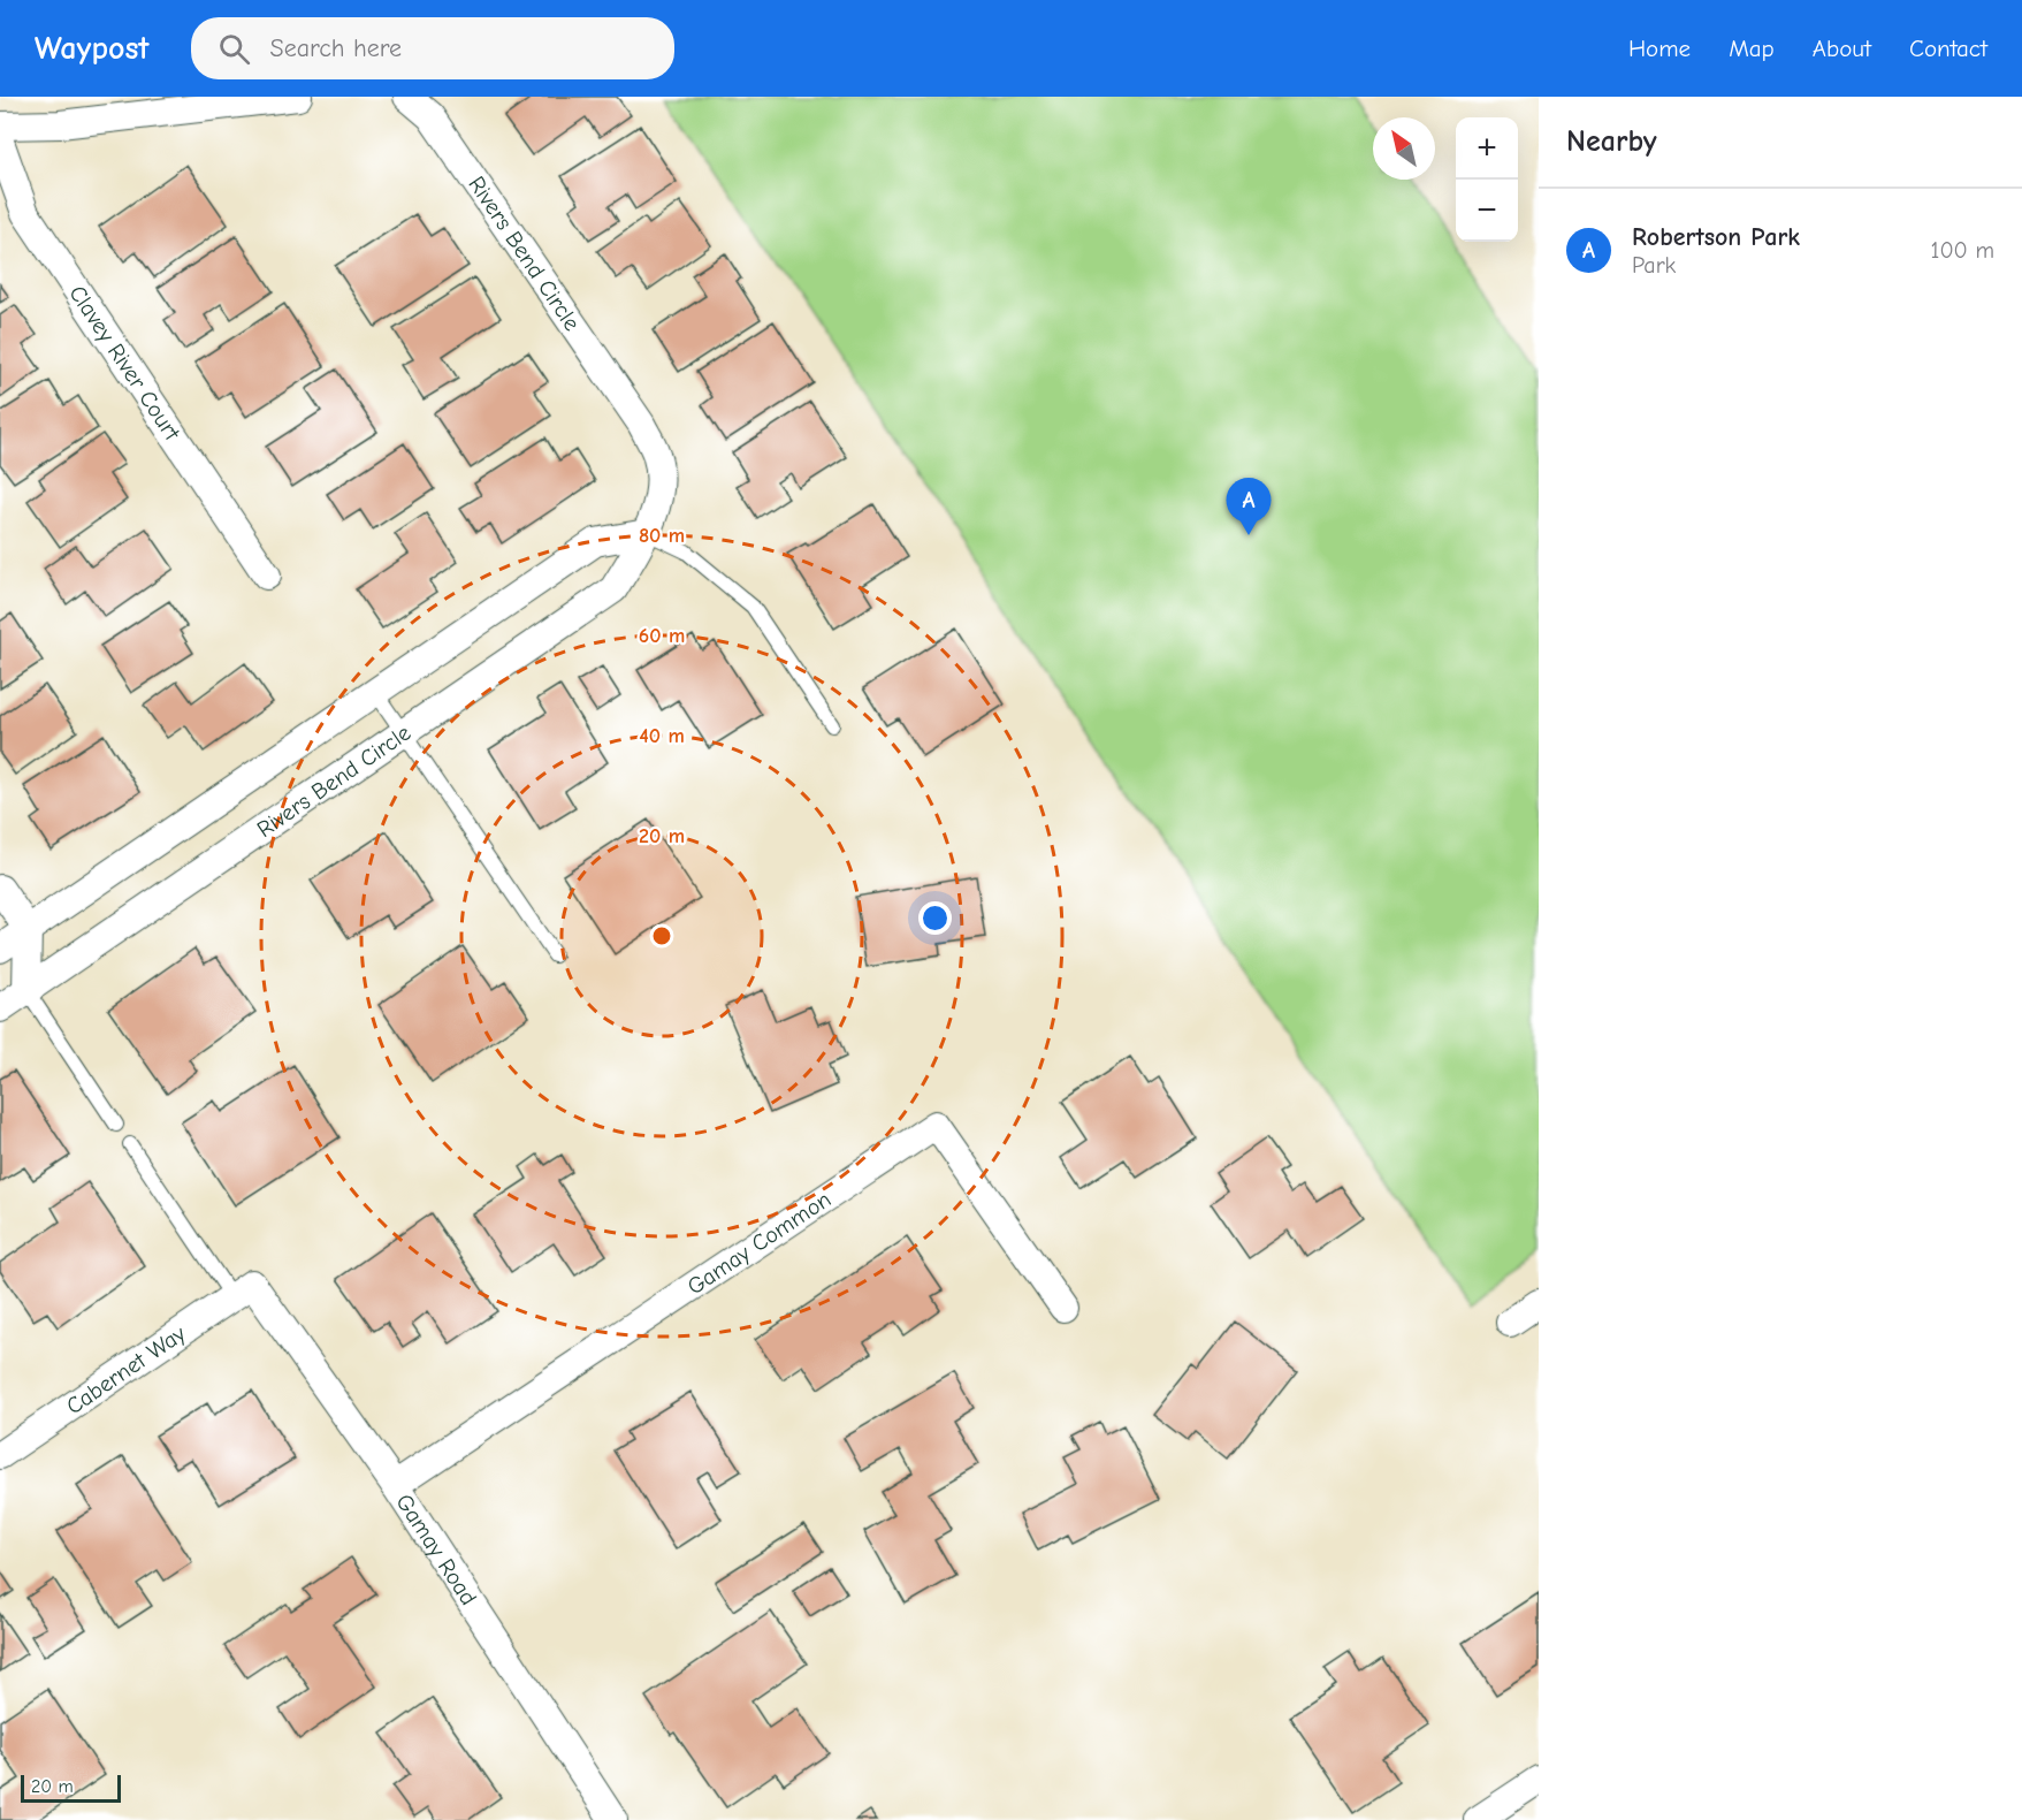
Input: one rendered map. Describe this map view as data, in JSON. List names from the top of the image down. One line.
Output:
{"streets":{"street":["Rivers Bend Circle","Clavey River Court","Gamay Common","Cabernet Way","Gamay Road"]},"crossings":[["Gamay Common","Gamay Road"],["Cabernet Way","Gamay Road"]],"scale_bar":"20 m","north":"top left","page":{"header":"Waypost","search":"Search here","nav":["Home","Map","About","Contact"],"heading":"Nearby","map_buttons":["+","−"],"list":[{"mark":"A","name":"Robertson Park","note":"Park","value":"100 m"}],"pins":"A","scale":"20 m"},"rings":["80 m","60 m","40 m","20 m"]}
